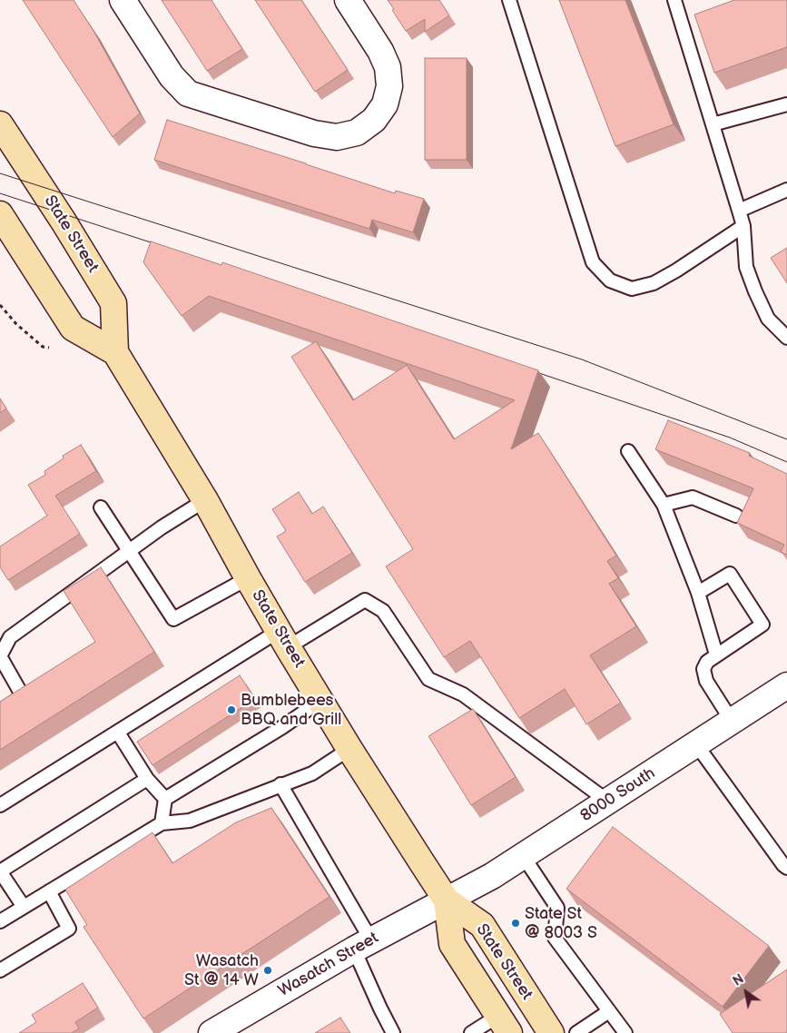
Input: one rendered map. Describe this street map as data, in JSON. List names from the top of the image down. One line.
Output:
{"streets":{"main road":["State Street"],"street":["8000 South","Wasatch Street"]},"crossings":[["State Street","8000 South"],["State Street","Wasatch Street"],["8000 South","Wasatch Street"]],"places":["Bumblebees BBQ and Grill","State St @ 8003 S","Wasatch St @ 14 W"],"north":"top left"}
